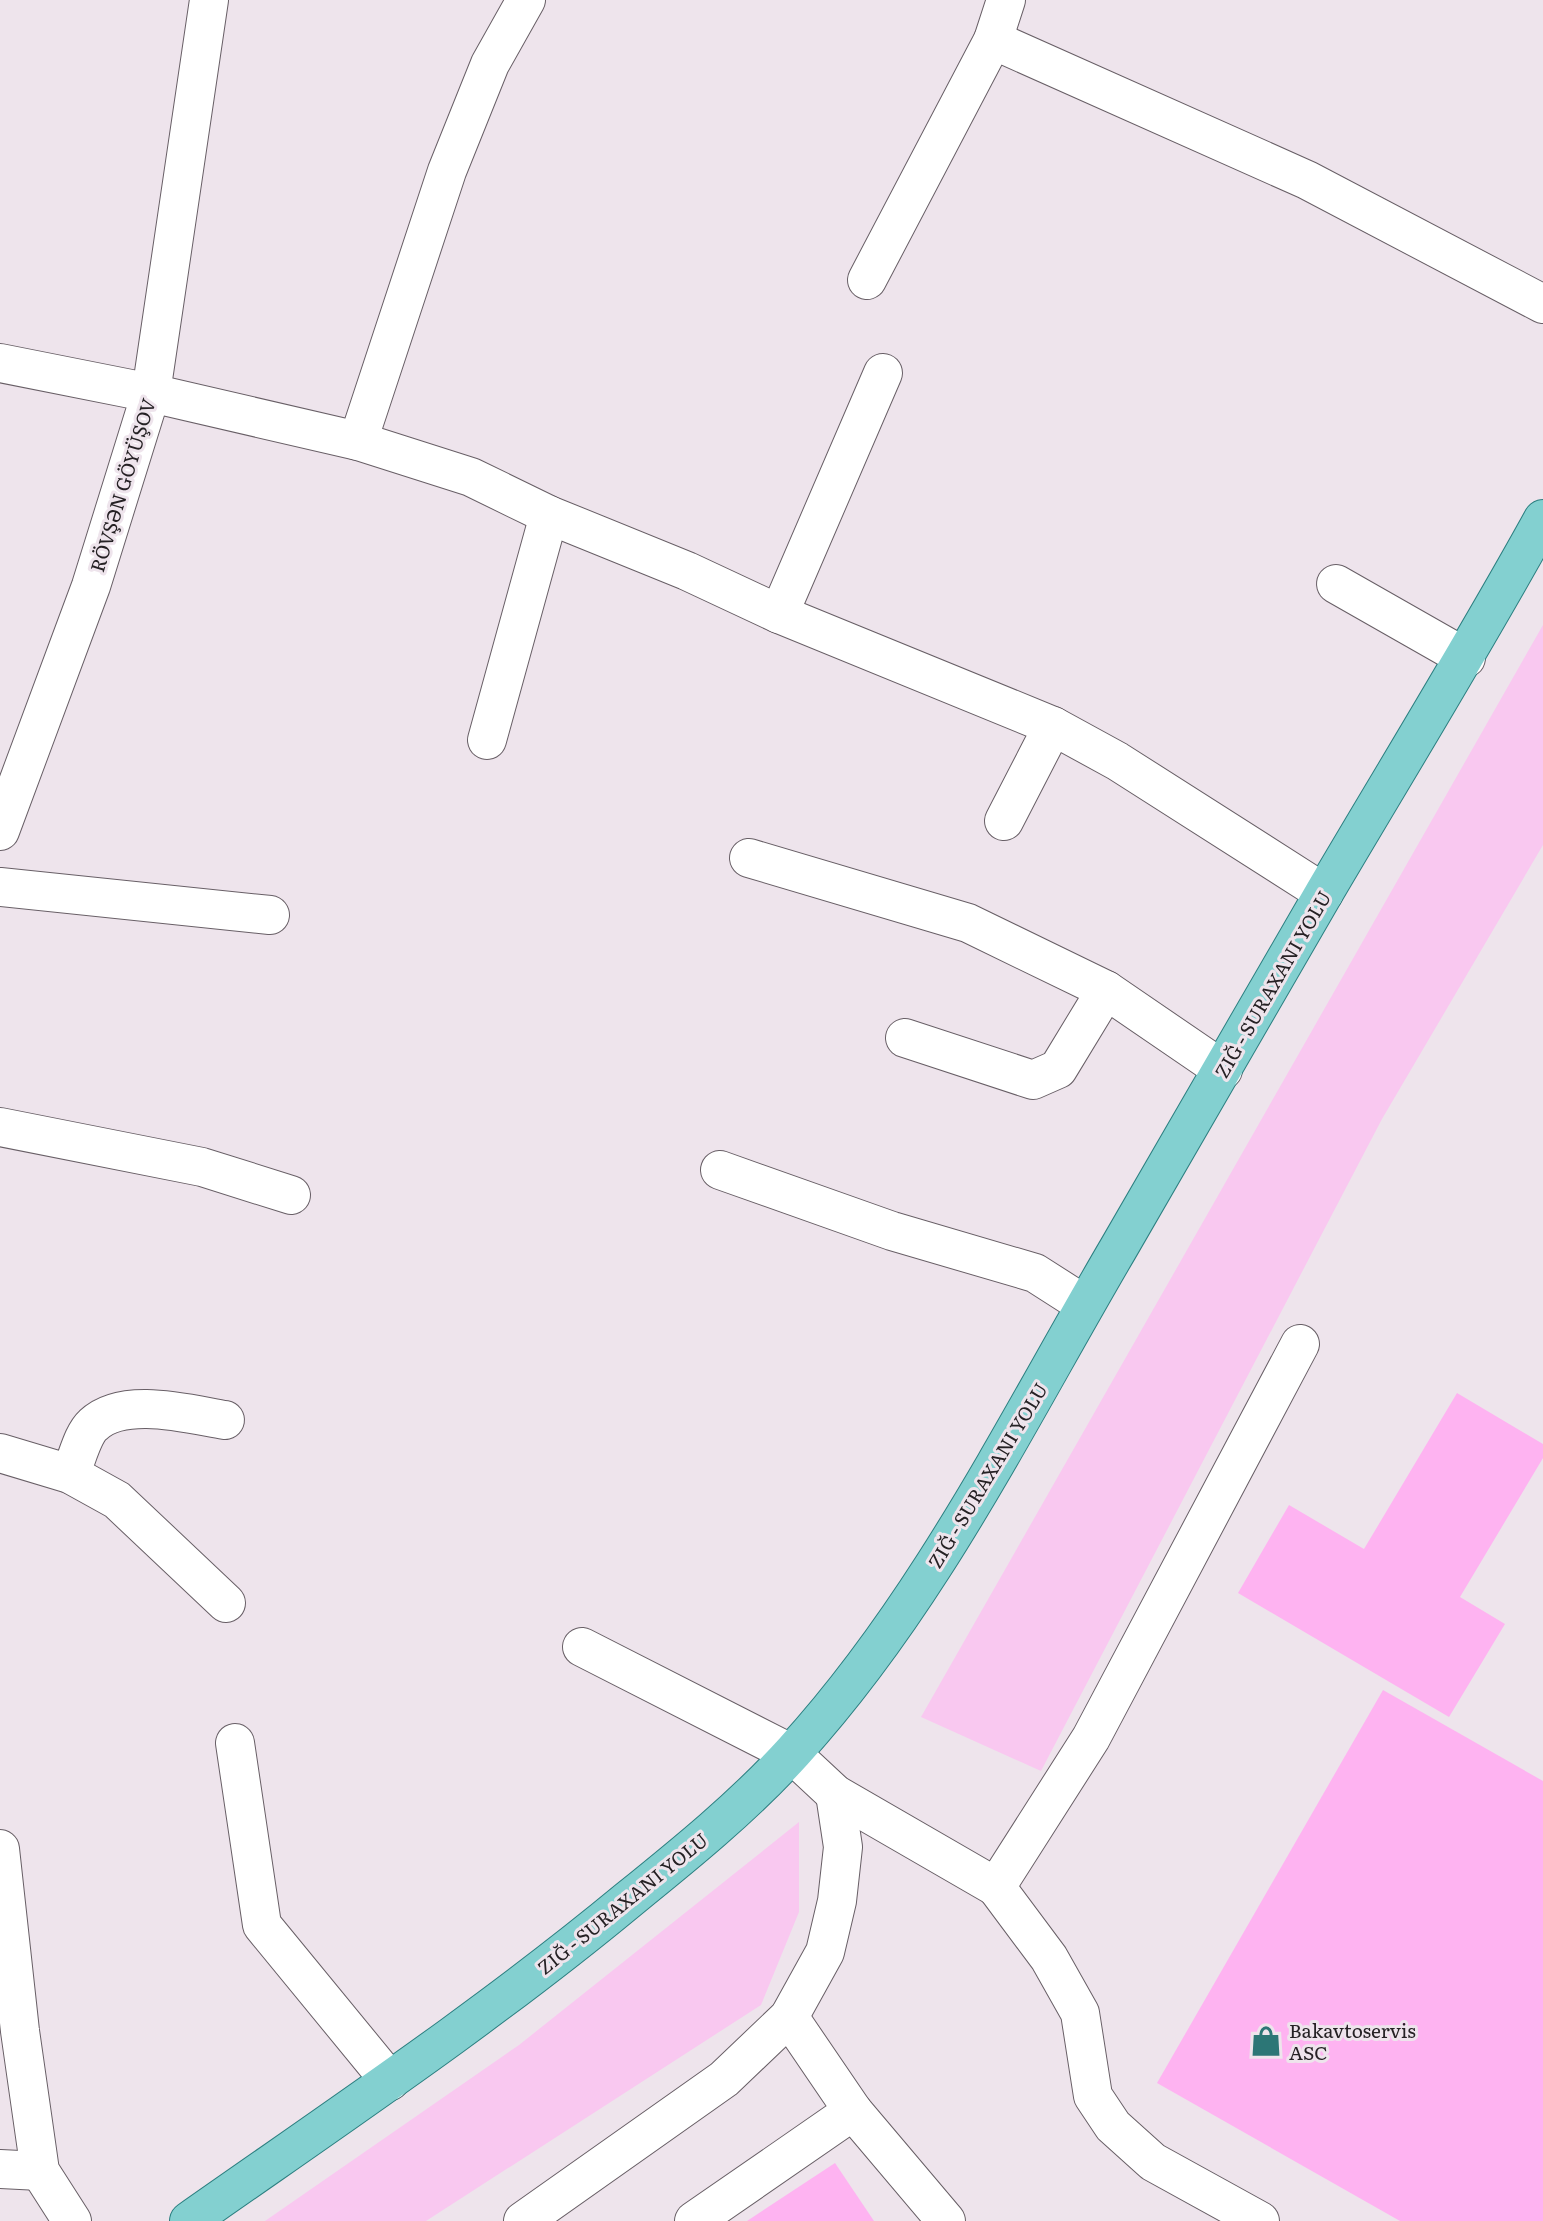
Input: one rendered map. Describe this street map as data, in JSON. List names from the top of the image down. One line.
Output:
{"streets":{"street":["RÖVŞƏN GÖYÜŞOV"]},"places":{"shop":["Bakavtoservis ASC"]}}
